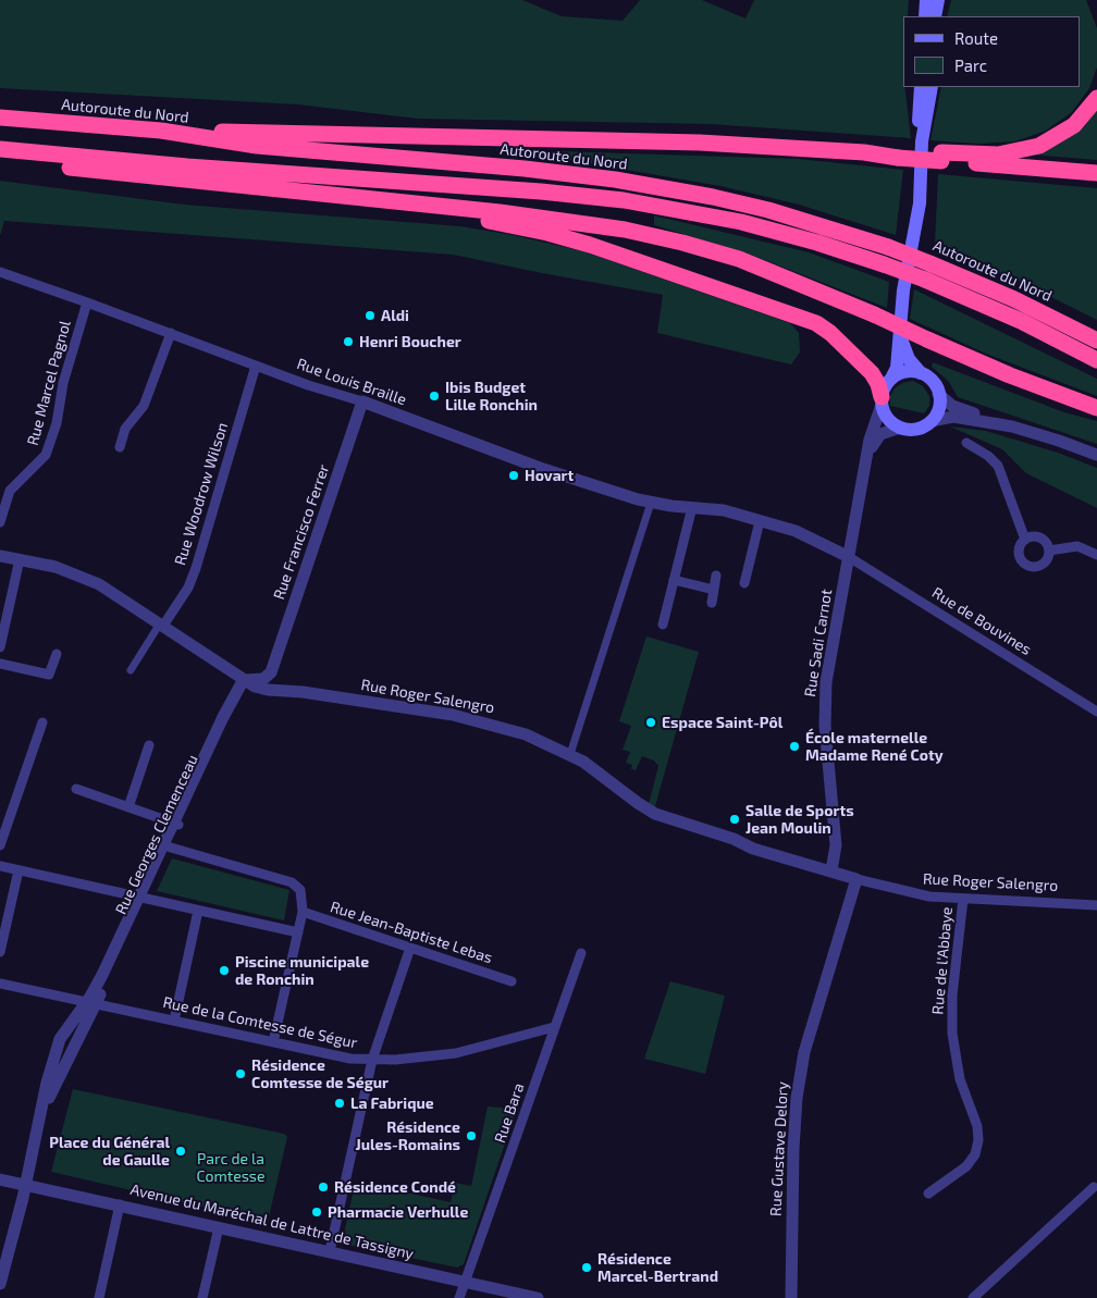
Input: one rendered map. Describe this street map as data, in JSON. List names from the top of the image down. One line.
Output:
{"streets":{"highway":["Autoroute du Nord"],"street":["Rue Louis Braille","Rue Marcel Pagnol","Rue Woodrow Wilson","Rue Francisco Ferrer","Rue de Bouvines","Rue Sadi Carnot","Rue Roger Salengro","Rue Georges Clemenceau","Rue Jean-Baptiste Lebas","Rue de l'Abbaye","Rue de la Comtesse de Ségur","Rue Bara","Rue Gustave Delory","Avenue du Maréchal de Lattre de Tassigny"]},"crossings":[["Rue Louis Braille","Rue Marcel Pagnol"],["Rue Louis Braille","Rue Woodrow Wilson"],["Rue Louis Braille","Rue Francisco Ferrer"],["Rue Louis Braille","Rue de Bouvines"],["Rue Louis Braille","Rue Sadi Carnot"],["Rue Woodrow Wilson","Rue Roger Salengro"],["Rue Francisco Ferrer","Rue Roger Salengro"],["Rue de Bouvines","Rue Sadi Carnot"],["Rue Sadi Carnot","Rue Roger Salengro"],["Rue Roger Salengro","Rue Georges Clemenceau"],["Rue Roger Salengro","Rue de l'Abbaye"],["Rue Roger Salengro","Rue Gustave Delory"],["Rue Georges Clemenceau","Rue de la Comtesse de Ségur"],["Rue de la Comtesse de Ségur","Rue Bara"],["Rue Bara","Avenue du Maréchal de Lattre de Tassigny"]],"parks":["Parc de la Comtesse"],"places":["Aldi","Henri Boucher","Ibis Budget Lille Ronchin","Hovart","Espace Saint-Pôl","École maternelle Madame René Coty","Salle de Sports Jean Moulin","Piscine municipale de Ronchin","Résidence Comtesse de Ségur","La Fabrique","Résidence Jules-Romains","Place du Général de Gaulle","Résidence Condé","Pharmacie Verhulle","Résidence Marcel-Bertrand"],"legend":["Route","Parc"]}
